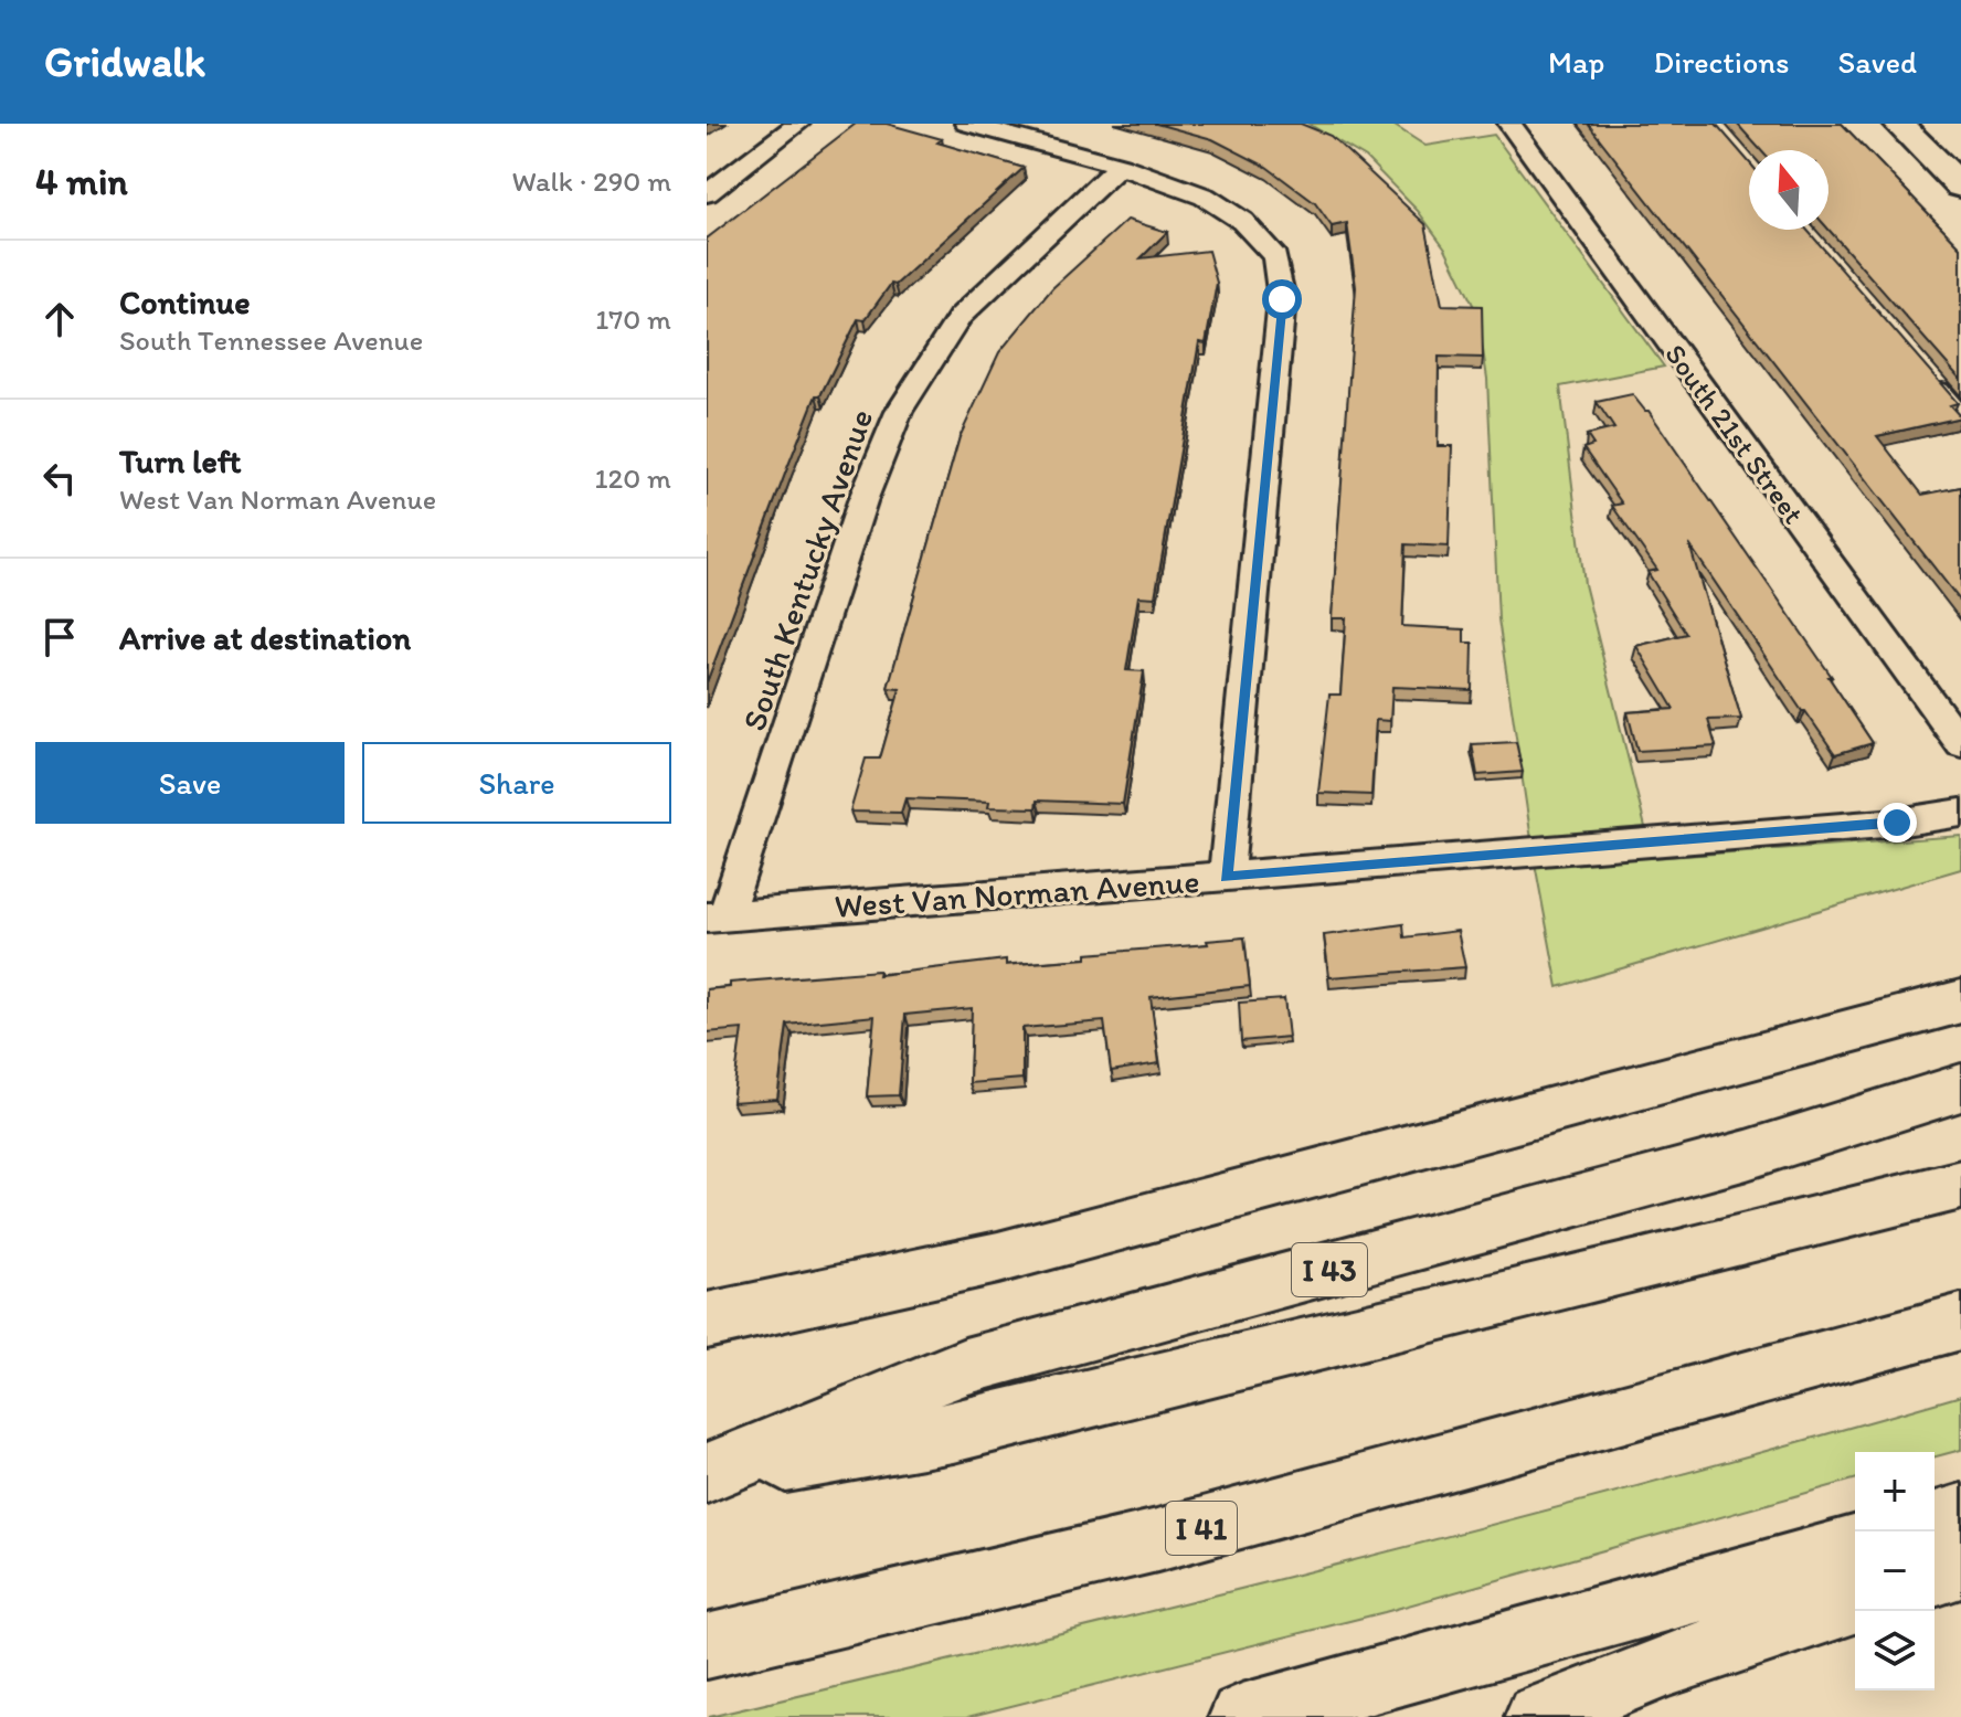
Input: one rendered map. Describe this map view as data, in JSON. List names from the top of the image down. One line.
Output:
{"streets":{"main road":["I 43","I 41"],"street":["South 21st Street","South Kentucky Avenue","West Van Norman Avenue"]},"crossings":[["South Kentucky Avenue","West Van Norman Avenue"]],"north":"top","page":{"header":"Gridwalk","nav":["Map","Directions","Saved"],"heading":["4 min","Walk · 290 m"],"list":[["Continue","South Tennessee Avenue","170 m"],["Turn left","West Van Norman Avenue","120 m"],"Arrive at destination"],"buttons":["Save","Share"],"map_buttons":["+","−"]}}
